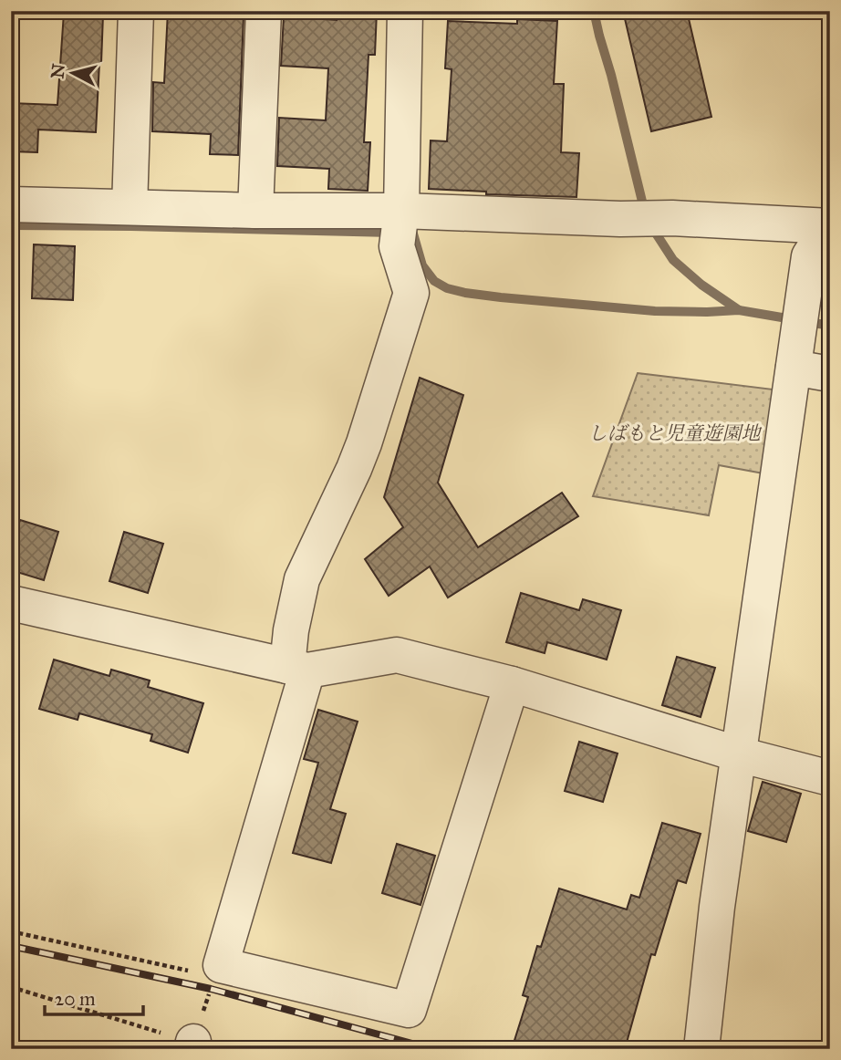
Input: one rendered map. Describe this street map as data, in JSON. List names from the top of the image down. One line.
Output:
{"parks":["しばもと児童遊園地"],"scale_bar":"20 m","north":"left"}
